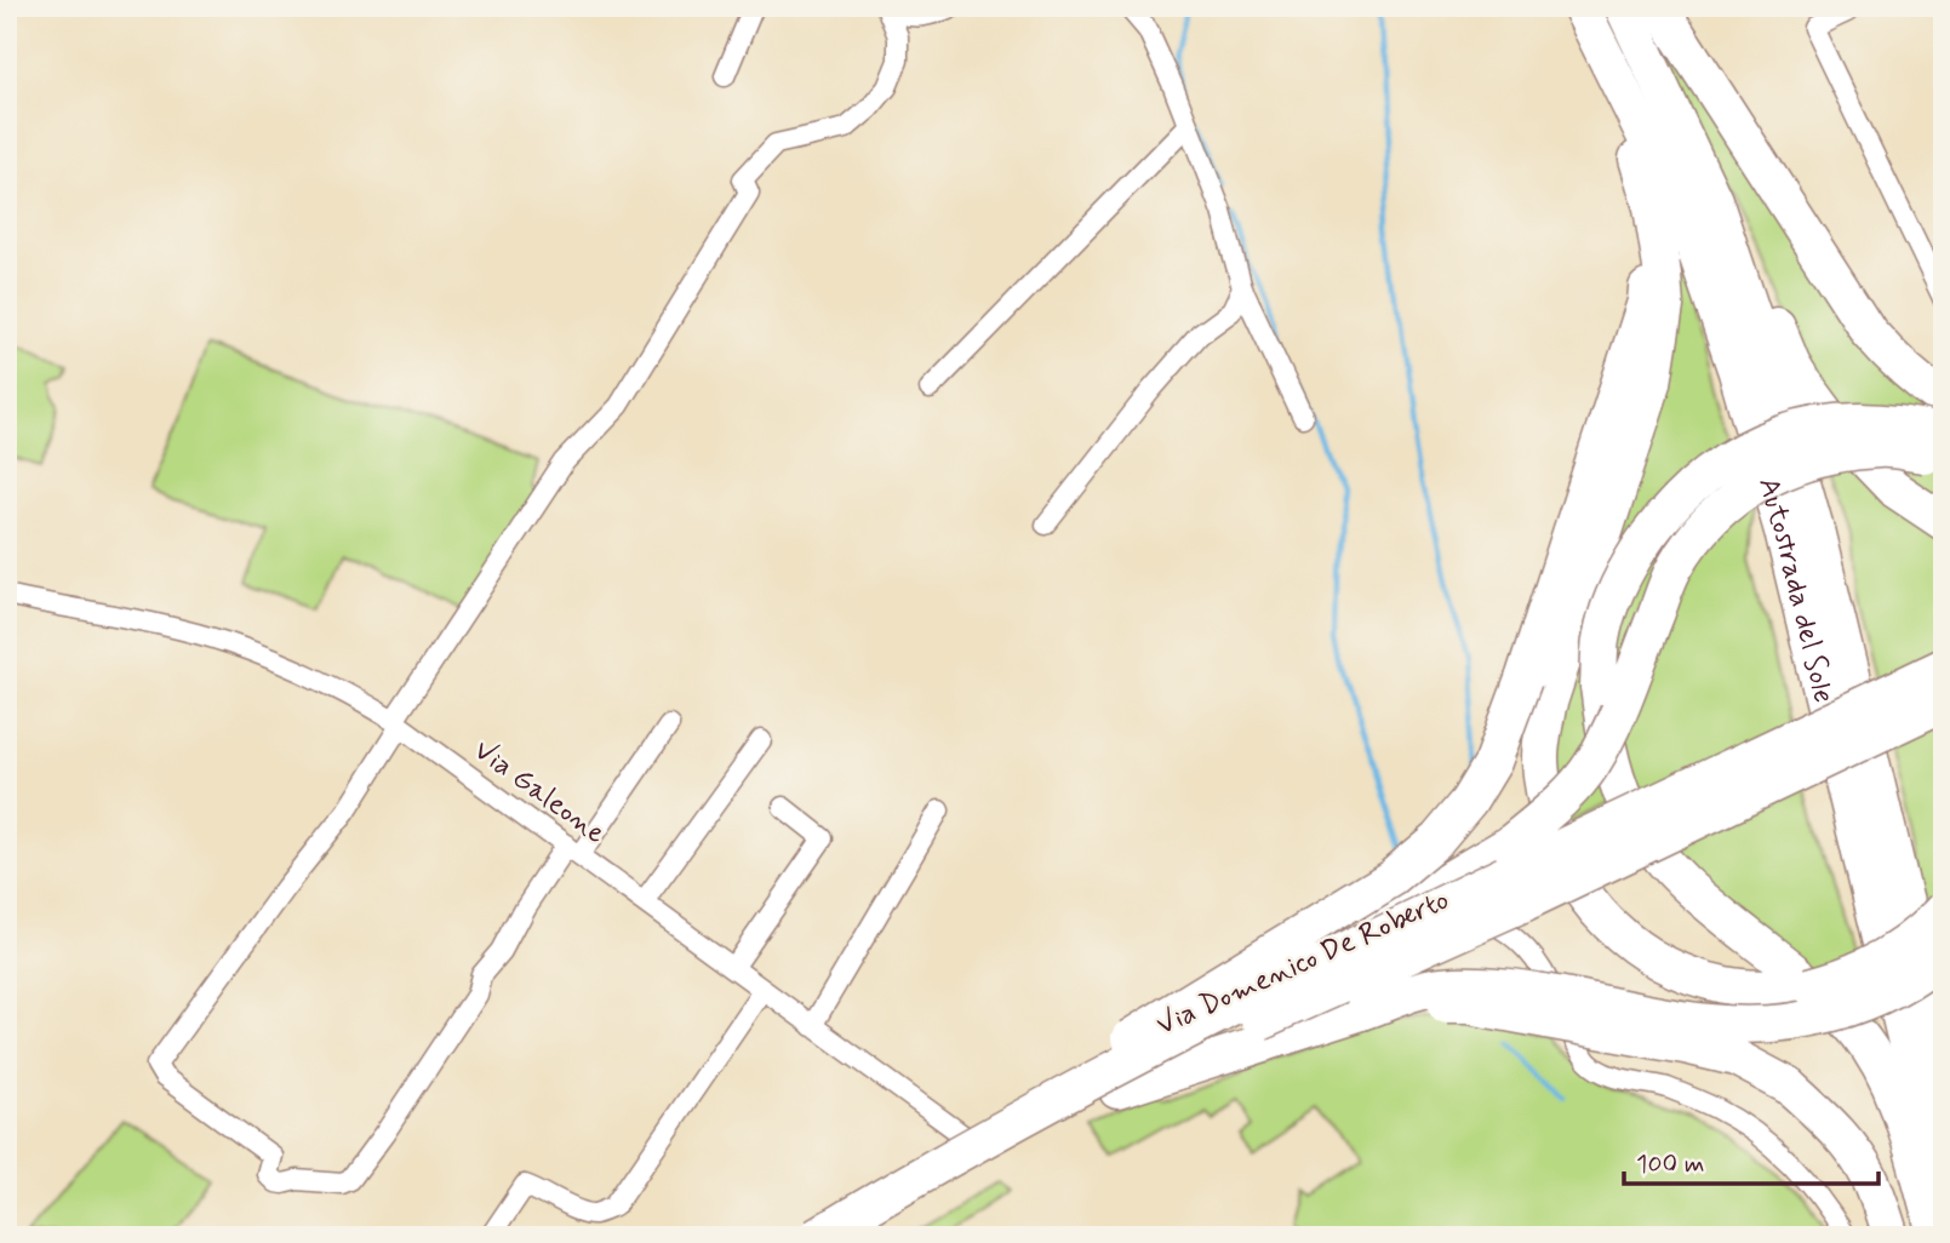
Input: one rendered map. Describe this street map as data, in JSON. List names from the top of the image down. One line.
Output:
{"streets":{"highway":["Autostrada del Sole"],"street":["Via Galeone","Via Domenico De Roberto"]},"crossings":[["Via Galeone","Via Domenico De Roberto"]],"scale_bar":"100 m"}
